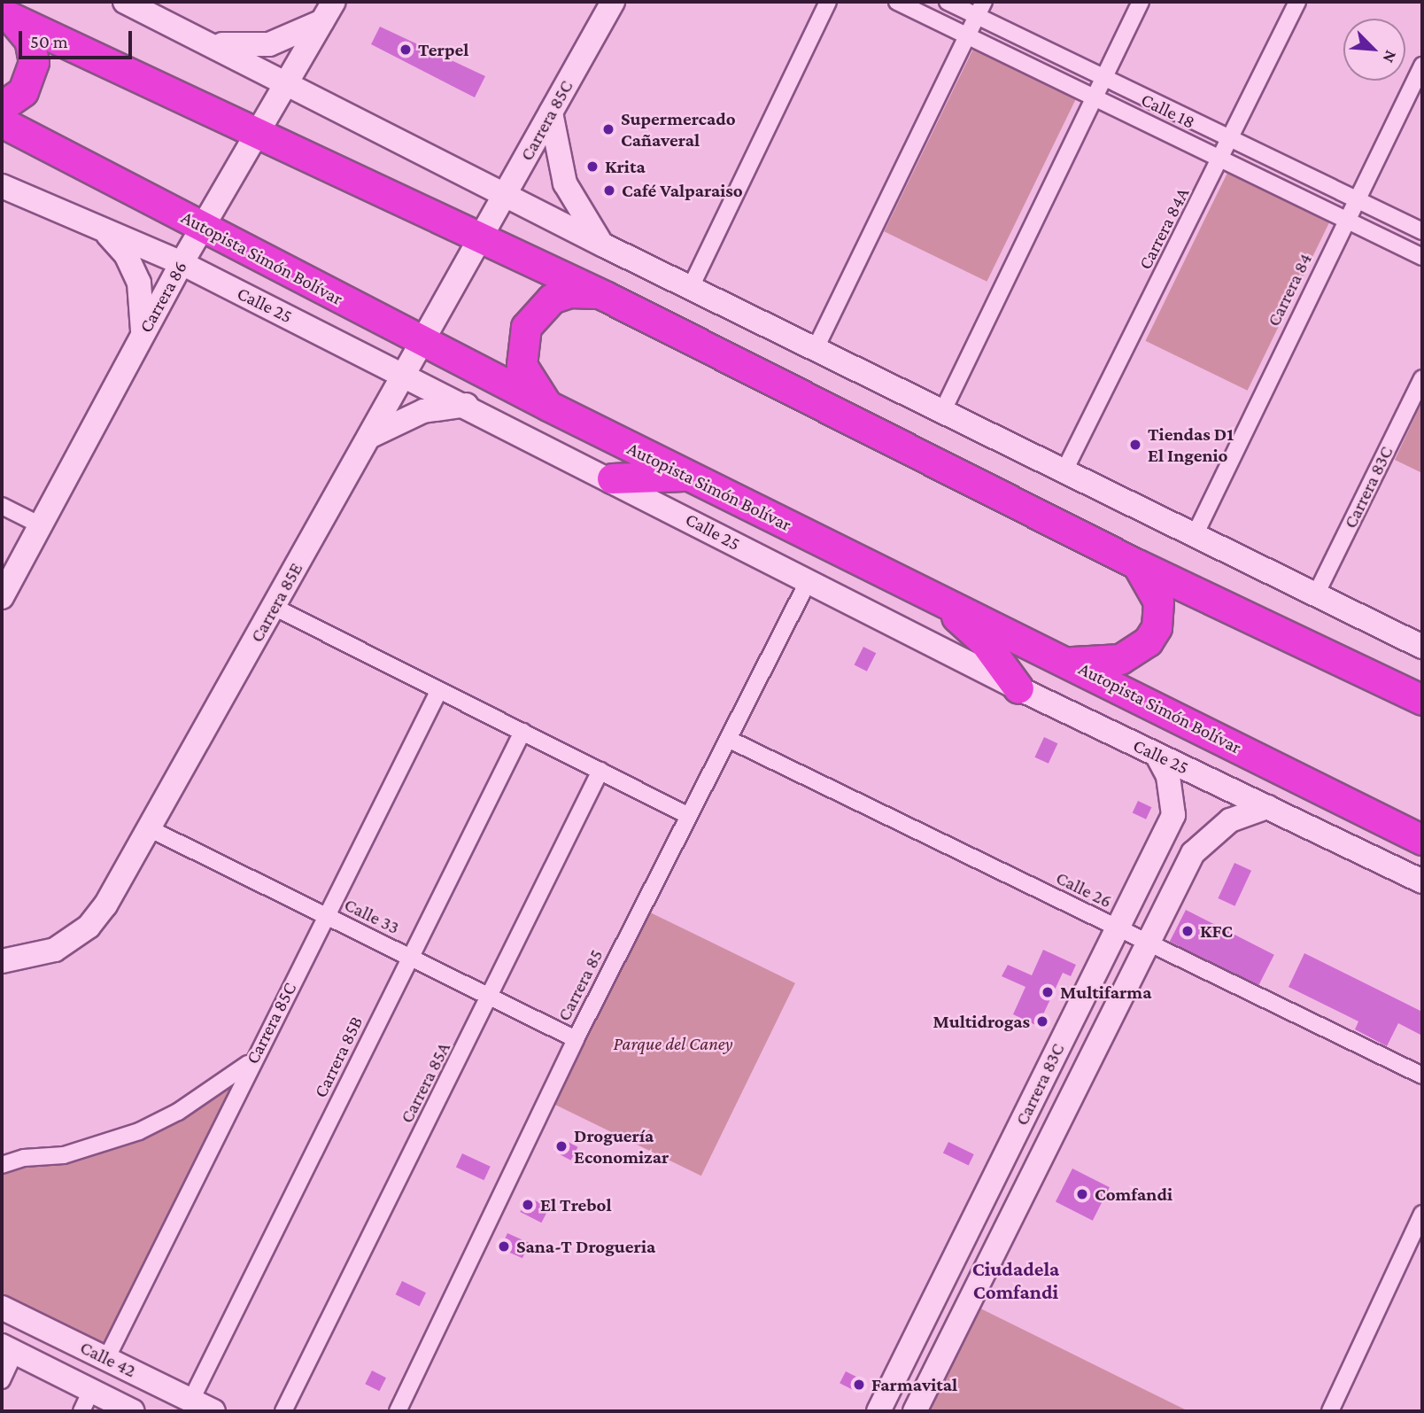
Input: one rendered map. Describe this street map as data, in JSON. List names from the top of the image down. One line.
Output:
{"streets":{"highway":["Autopista Simón Bolívar"],"street":["Calle 18","Carrera 85C","Carrera 84A","Carrera 84","Carrera 86","Calle 25","Carrera 83C","Carrera 85E","Calle 26","Calle 33","Carrera 85","Carrera 85B","Carrera 85A","Calle 42"]},"crossings":[["Calle 18","Carrera 84A"],["Calle 18","Carrera 84"],["Carrera 85C","Carrera 85E"],["Carrera 85C","Calle 33"],["Carrera 85C","Calle 42"],["Autopista Simón Bolívar","Carrera 86"],["Autopista Simón Bolívar","Carrera 85E"],["Carrera 86","Calle 25"],["Calle 25","Carrera 83C"],["Calle 25","Carrera 85E"],["Calle 25","Carrera 85"],["Carrera 83C","Calle 26"],["Carrera 85E","Calle 33"],["Calle 26","Carrera 85"],["Calle 33","Carrera 85"],["Calle 33","Carrera 85B"],["Calle 33","Carrera 85A"],["Carrera 85B","Calle 42"]],"districts":["Ciudadela Comfandi"],"parks":["Parque del Caney"],"places":["Terpel","Supermercado Cañaveral","Krita","Café Valparaiso","Tiendas D1 El Ingenio","KFC","Multifarma","Multidrogas","Droguería Economizar","Comfandi","El Trebol","Sana-T Drogueria","Farmavital"],"scale_bar":"50 m","north":"bottom right"}
